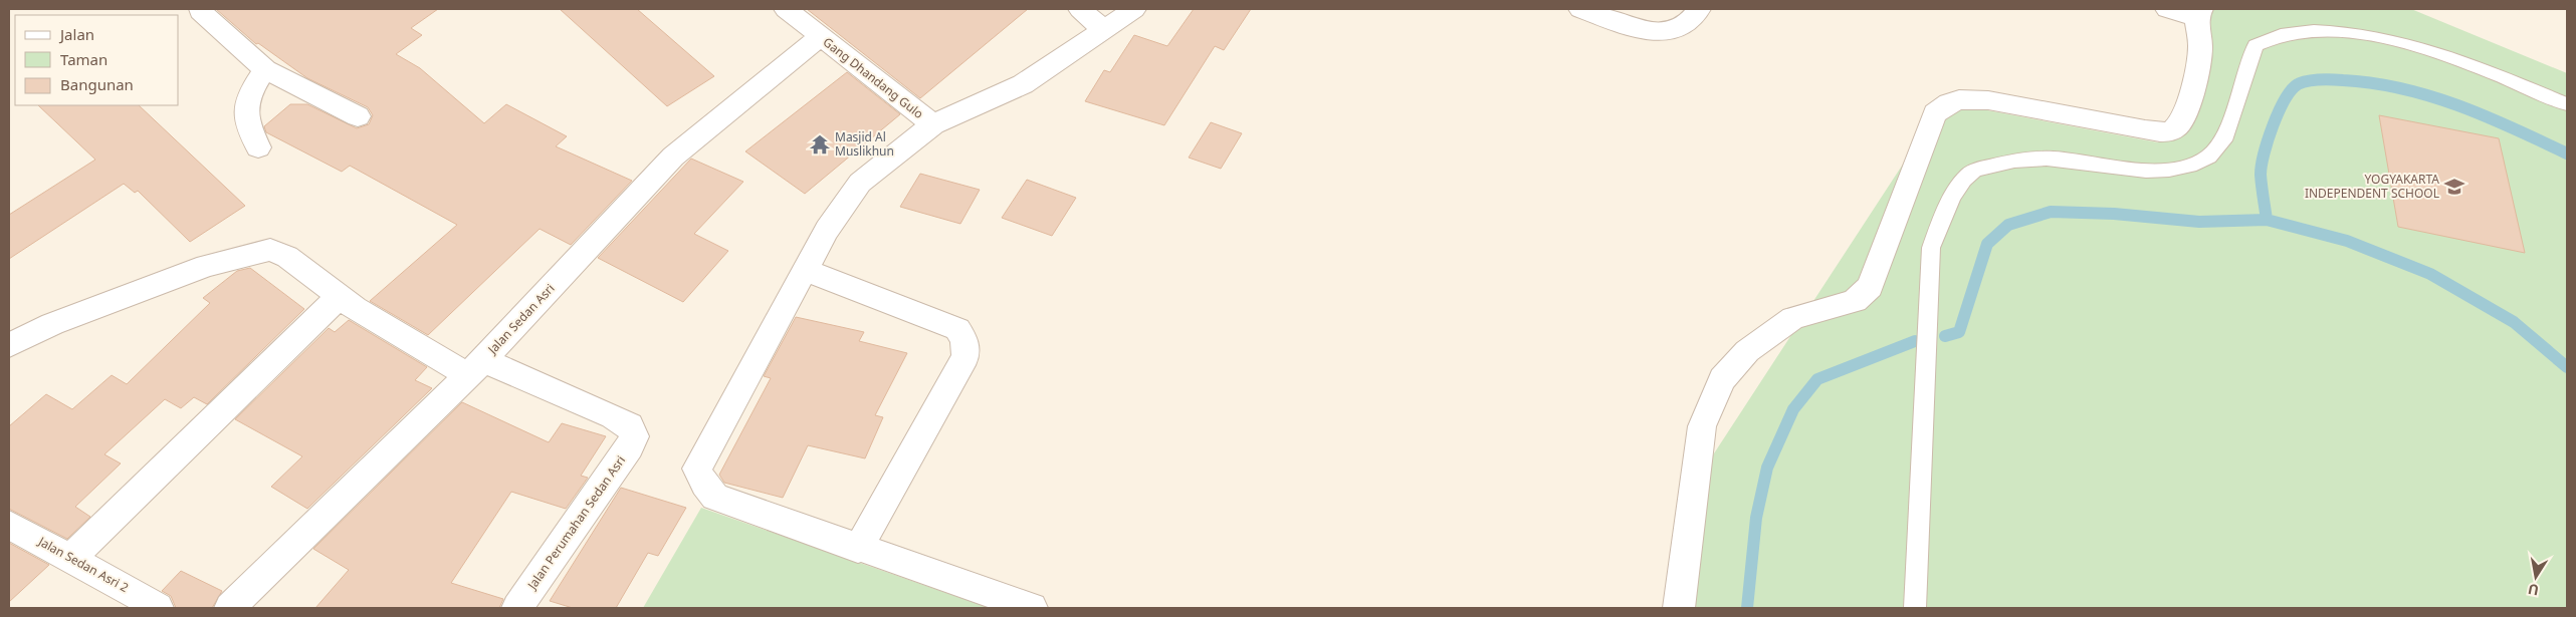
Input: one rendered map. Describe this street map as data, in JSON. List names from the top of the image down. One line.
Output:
{"streets":{"street":["Gang Dhandang Gulo","Jalan Sedan Asri","Jalan Perumahan Sedan Asri","Jalan Sedan Asri 2"]},"crossings":[["Gang Dhandang Gulo","Jalan Sedan Asri"],["Jalan Sedan Asri","Jalan Perumahan Sedan Asri"]],"places":{"temple":["Masjid Al Muslikhun"],"school or university":["YOGYAKARTA INDEPENDENT SCHOOL"]},"legend":["Jalan","Taman","Bangunan"],"north":"bottom"}
